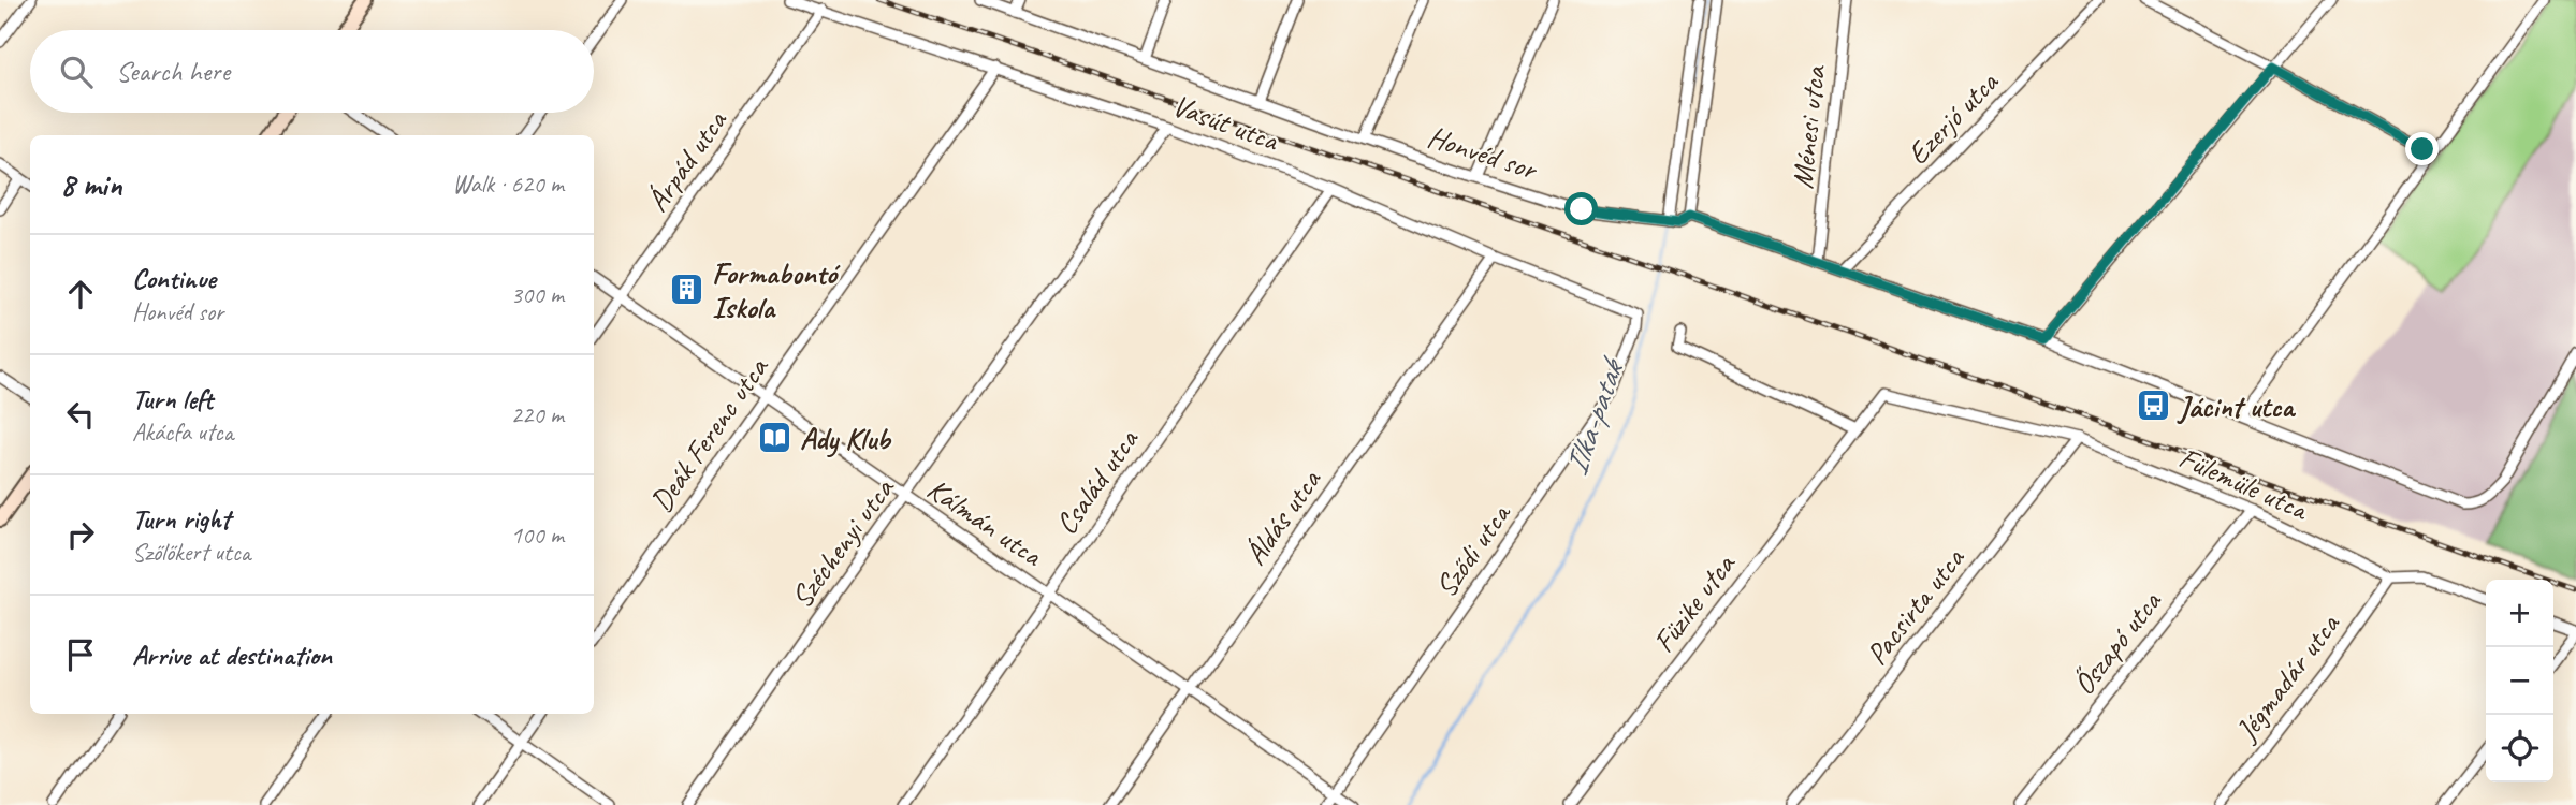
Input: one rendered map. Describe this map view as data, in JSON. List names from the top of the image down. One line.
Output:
{"streets":{"street":["Ezerjó utca","Vasút utca","Ménesi utca","Honvéd sor","Árpád utca","Deák Ferenc utca","Család utca","Fülemüle utca","Áldás utca","Kálmán utca","Széchenyi utca","Sződi utca","Füzike utca","Pacsirta utca","Őszapó utca","Jégmadár utca"]},"crossings":[["Ezerjó utca","Honvéd sor"],["Vasút utca","Árpád utca"],["Vasút utca","Deák Ferenc utca"],["Vasút utca","Család utca"],["Vasút utca","Áldás utca"],["Vasút utca","Széchenyi utca"],["Vasút utca","Sződi utca"],["Ménesi utca","Honvéd sor"],["Árpád utca","Kálmán utca"],["Deák Ferenc utca","Kálmán utca"],["Család utca","Kálmán utca"],["Fülemüle utca","Füzike utca"],["Fülemüle utca","Pacsirta utca"],["Fülemüle utca","Őszapó utca"],["Fülemüle utca","Jégmadár utca"],["Áldás utca","Kálmán utca"],["Kálmán utca","Széchenyi utca"],["Kálmán utca","Sződi utca"]],"water":["Ilka-patak"],"places":{"building":["Formabontó Iskola"],"bus stop":["Jácint utca"],"library":["Ady Klub"]},"page":{"search":"Search here","heading":["8 min","Walk · 620 m"],"list":[["Continue","Honvéd sor","300 m"],["Turn left","Akácfa utca","220 m"],["Turn right","Szőlőkert utca","100 m"],"Arrive at destination"],"map_buttons":["+","−"]}}
